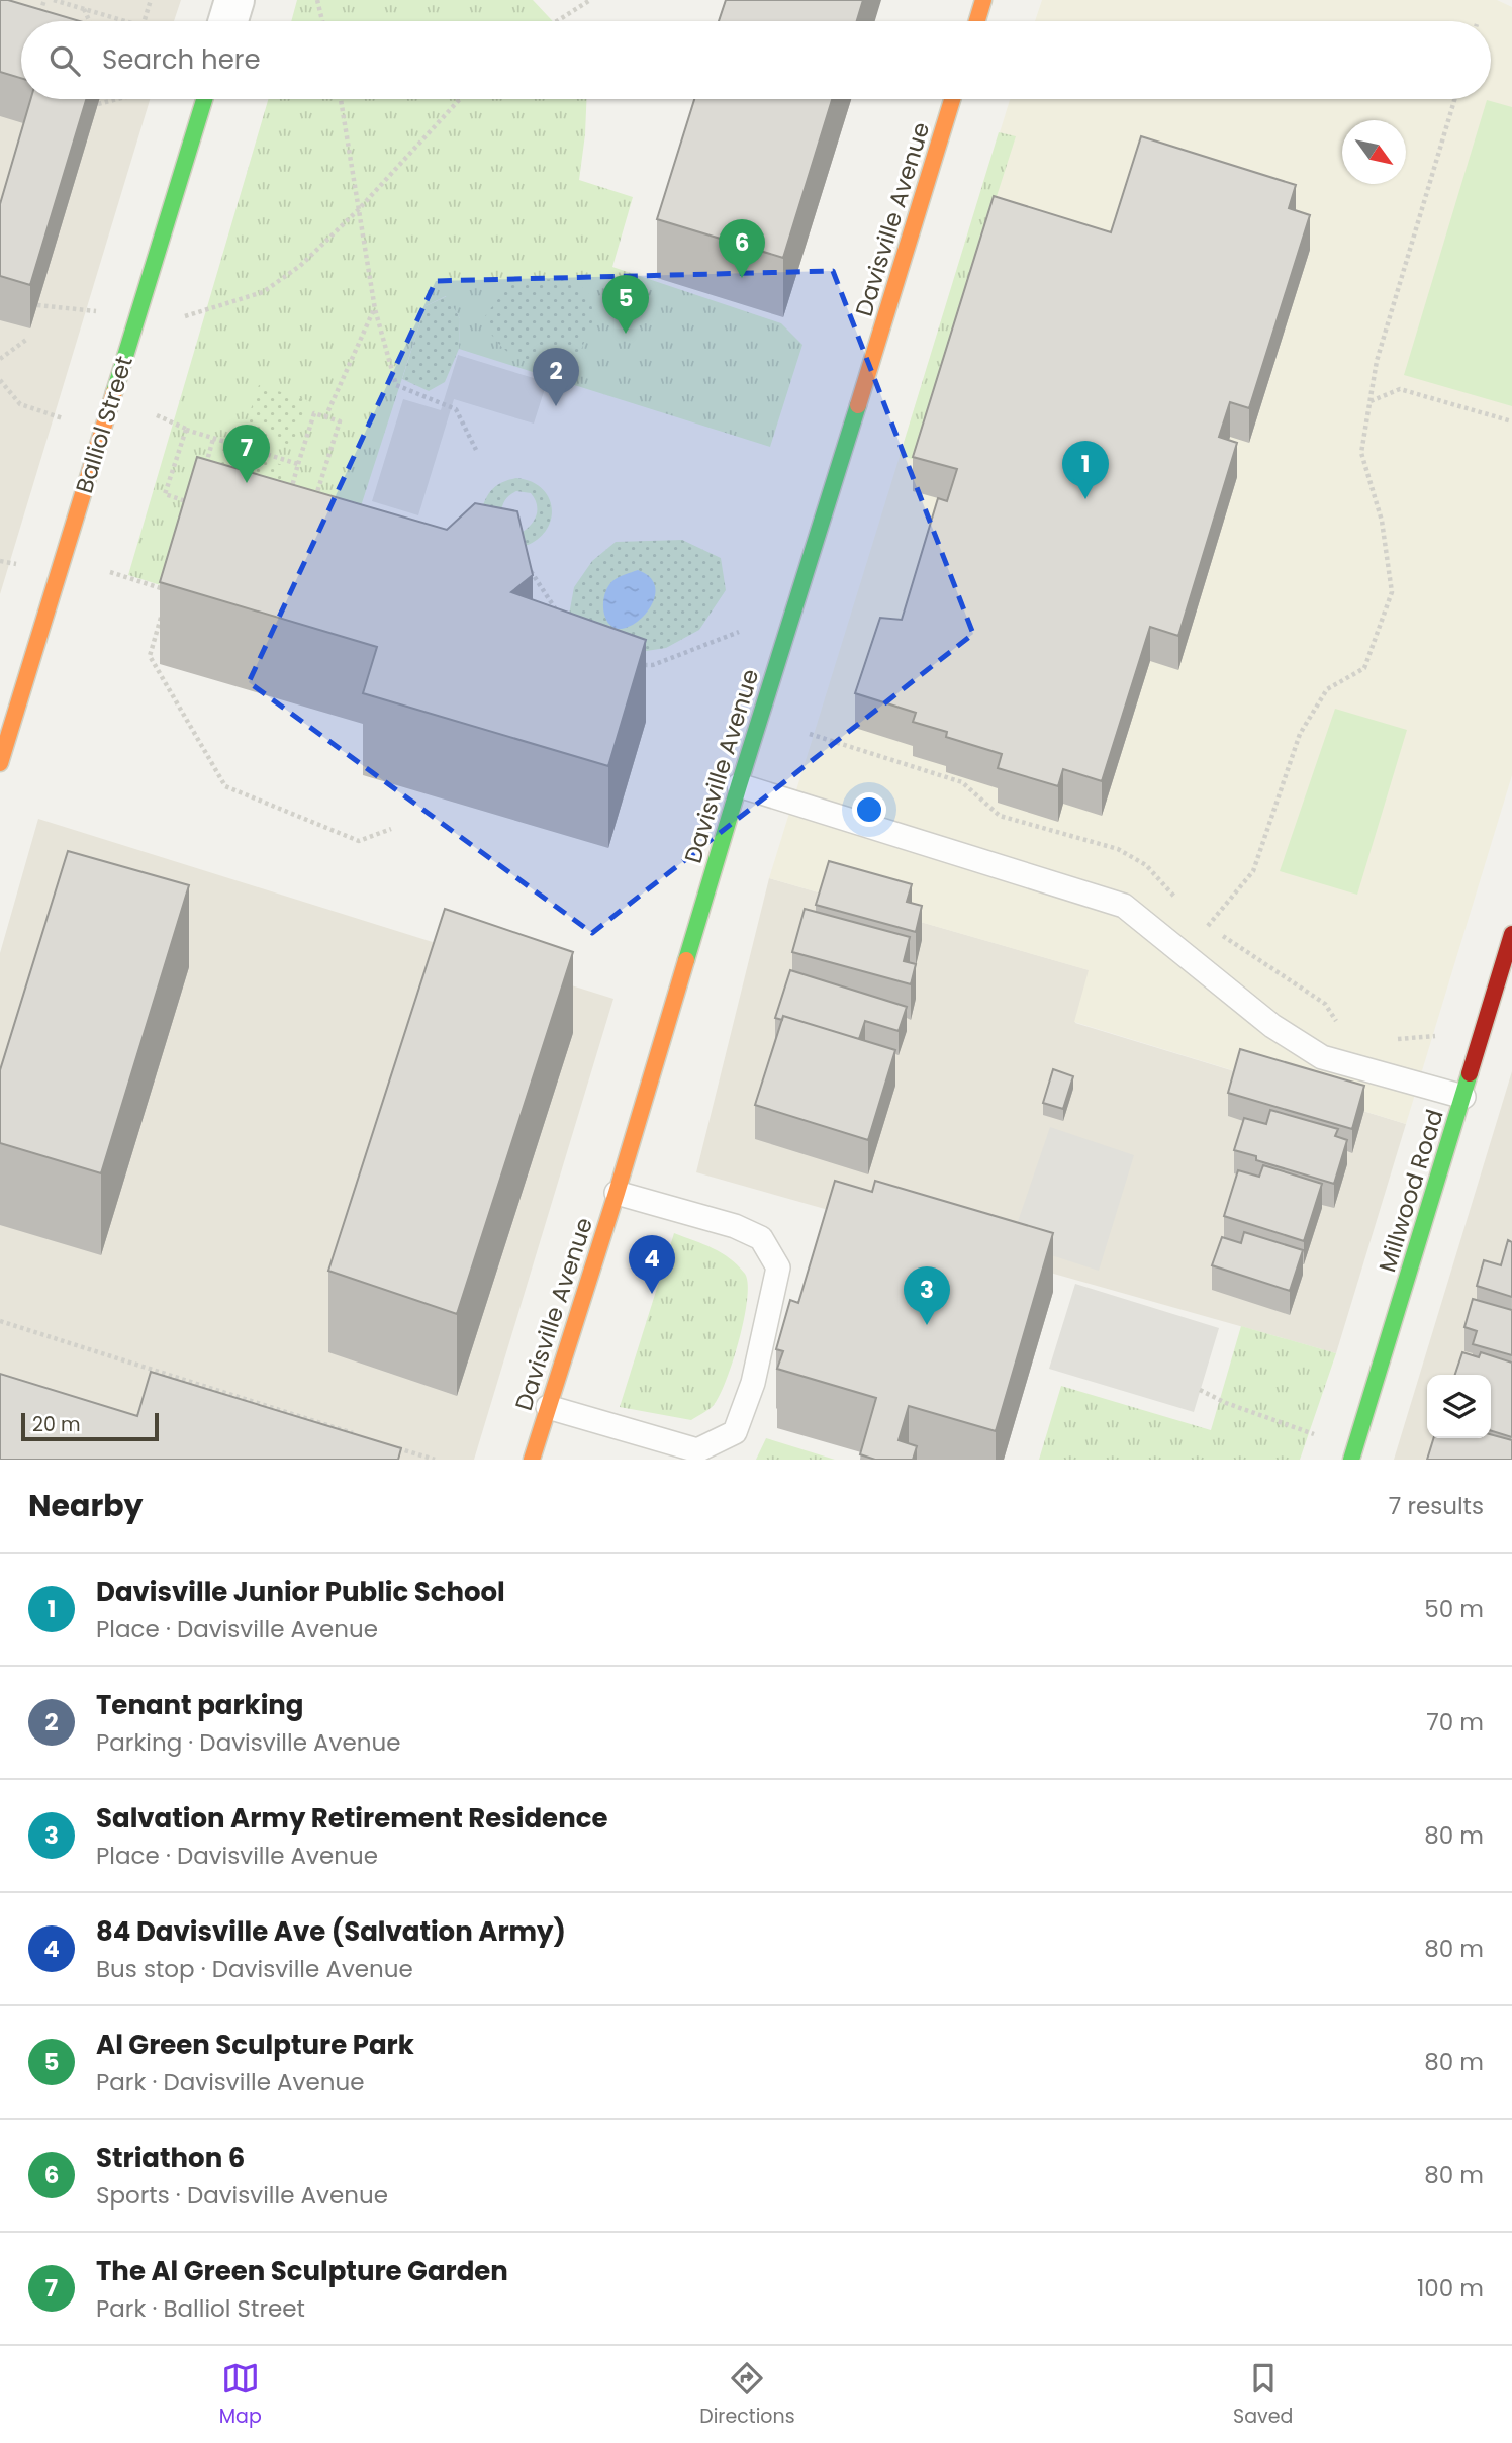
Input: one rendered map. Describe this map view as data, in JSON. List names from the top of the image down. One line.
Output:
{"streets":{"street":["Davisville Avenue","Balliol Street","Millwood Road"]},"scale_bar":"20 m","north":"bottom right","page":{"search":"Search here","pins":["6","5","2","7","1","4","3"],"scale":"20 m","heading":["Nearby","7 results"],"list":[{"mark":"1","name":"Davisville Junior Public School","note":"Place · Davisville Avenue","value":"50 m"},{"mark":"2","name":"Tenant parking","note":"Parking · Davisville Avenue","value":"70 m"},{"mark":"3","name":"Salvation Army Retirement Residence","note":"Place · Davisville Avenue","value":"80 m"},{"mark":"4","name":"84 Davisville Ave (Salvation Army)","note":"Bus stop · Davisville Avenue","value":"80 m"},{"mark":"5","name":"Al Green Sculpture Park","note":"Park · Davisville Avenue","value":"80 m"},{"mark":"6","name":"Striathon 6","note":"Sports · Davisville Avenue","value":"80 m"},{"mark":"7","name":"The Al Green Sculpture Garden","note":"Park · Balliol Street","value":"100 m"}],"nav":["Map","Directions","Saved"]}}
